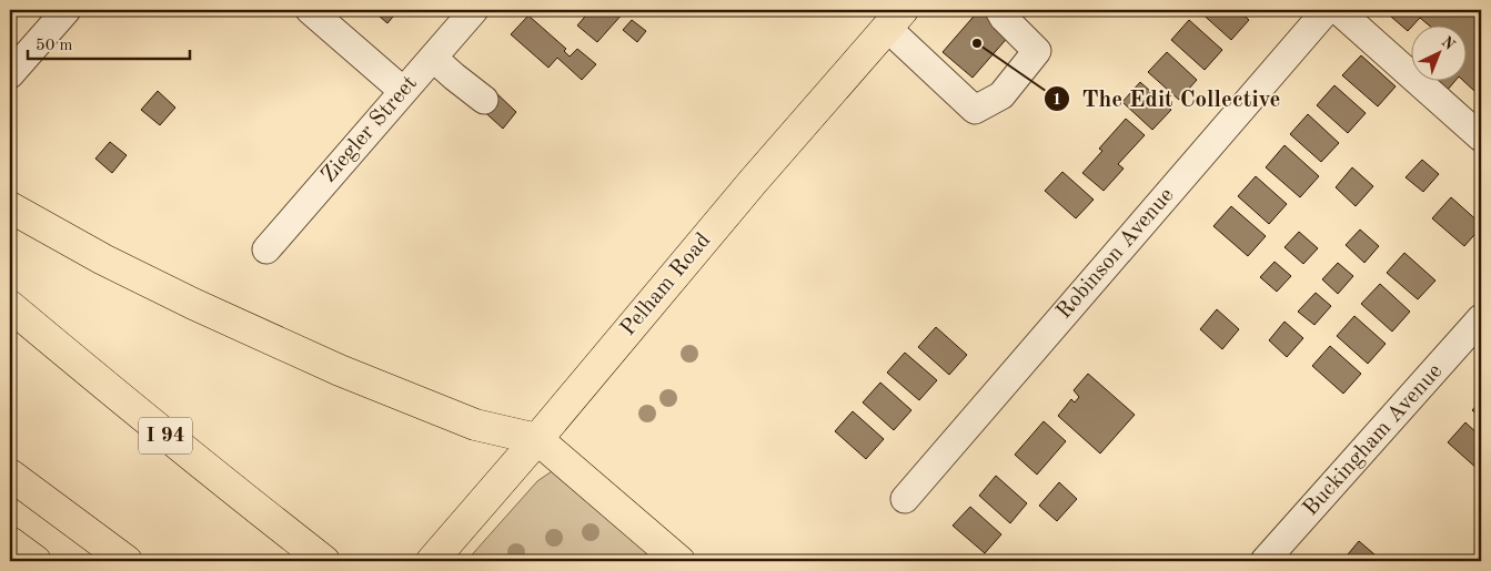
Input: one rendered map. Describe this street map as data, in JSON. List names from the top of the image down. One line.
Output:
{"streets":{"main road":["Pelham Road","I 94"],"street":["Ziegler Street","Robinson Avenue","Buckingham Avenue"]},"places":["The Edit Collective"],"scale_bar":"50 m","north":"top right"}
